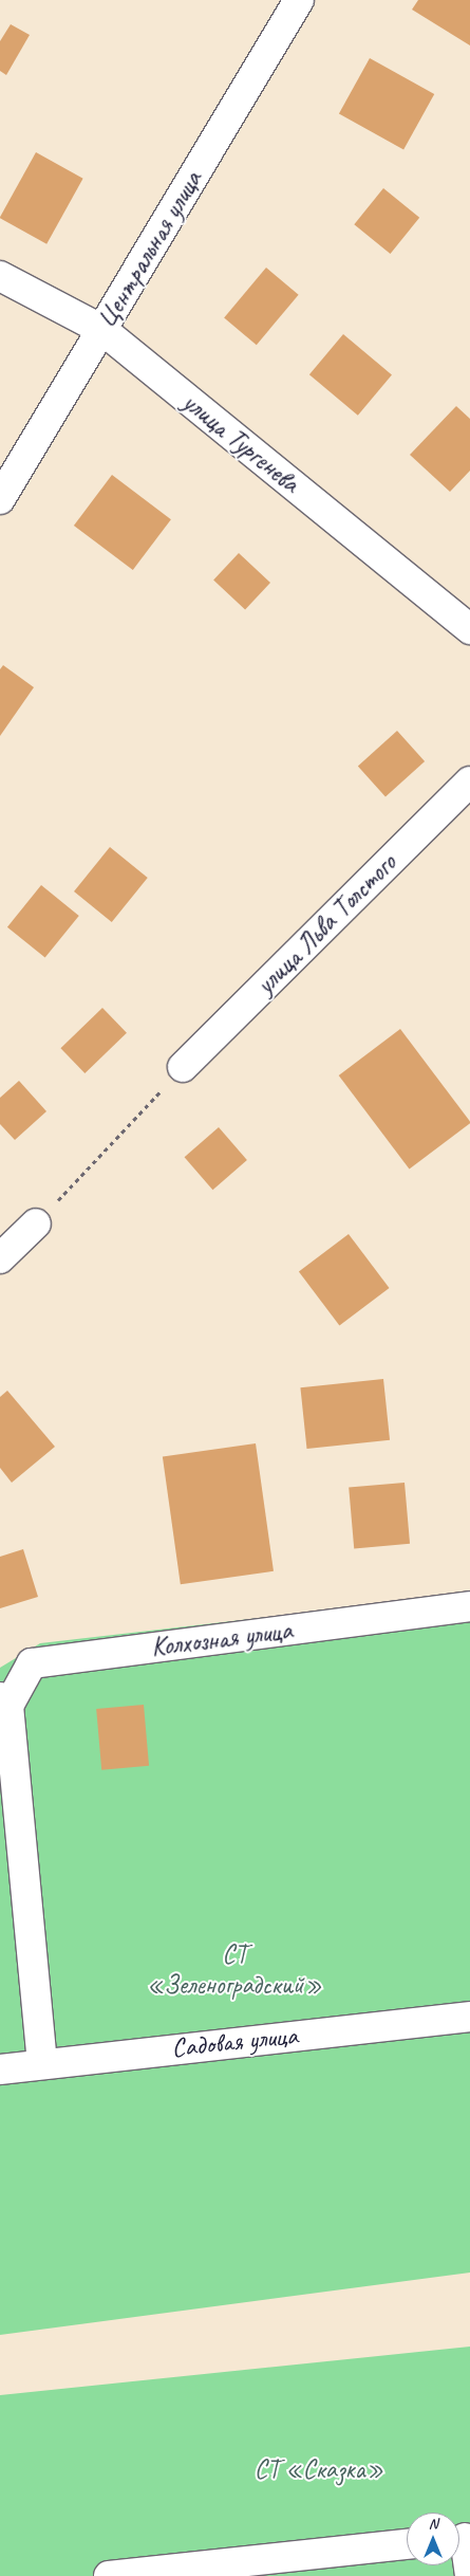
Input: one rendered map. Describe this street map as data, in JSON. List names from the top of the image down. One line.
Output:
{"streets":{"street":["Центральная улица","улица Тургенева","улица Льва Толстого","Колхозная улица","Садовая улица"]},"crossings":[["Центральная улица","улица Тургенева"]],"parks":["СТ «Зеленоградский»","СТ «Сказка»"],"north":"top"}
